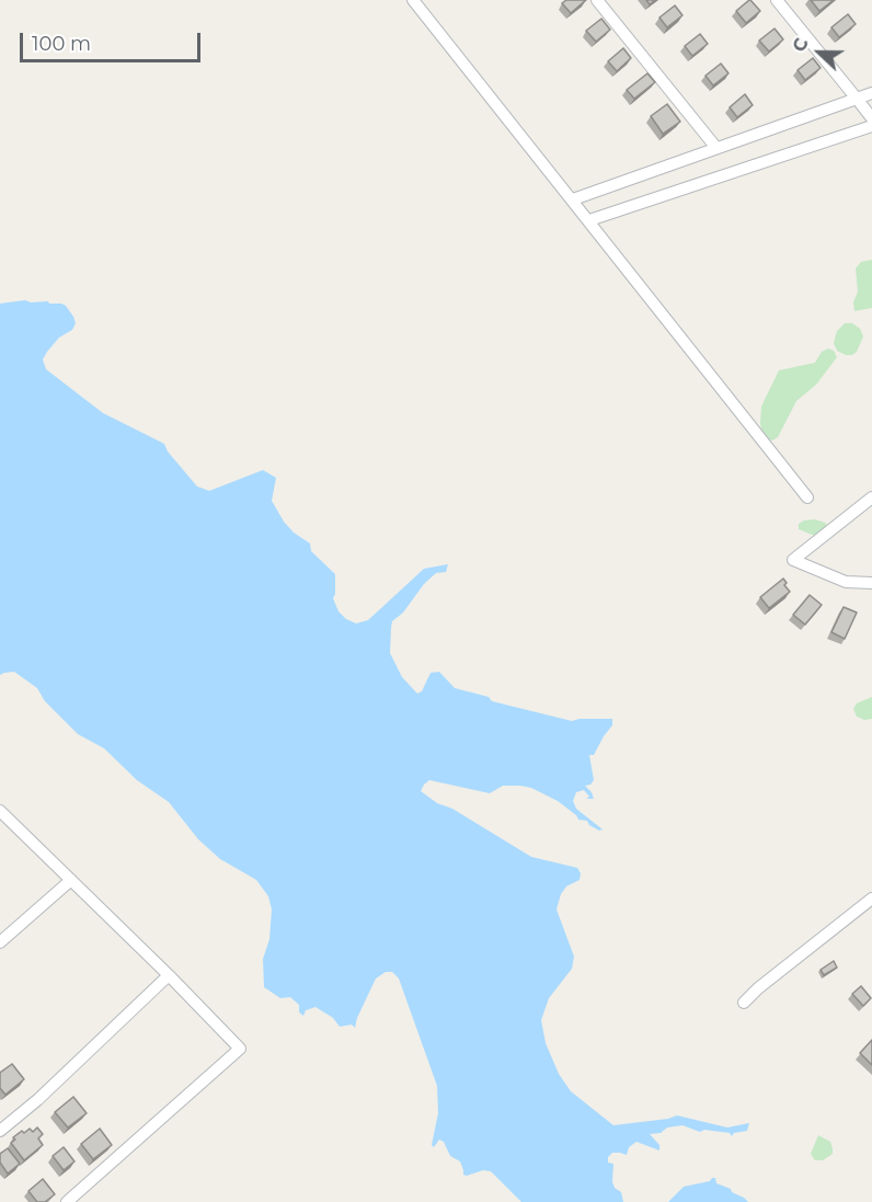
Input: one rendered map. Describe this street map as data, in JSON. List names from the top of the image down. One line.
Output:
{"scale_bar":"100 m","north":"left"}
